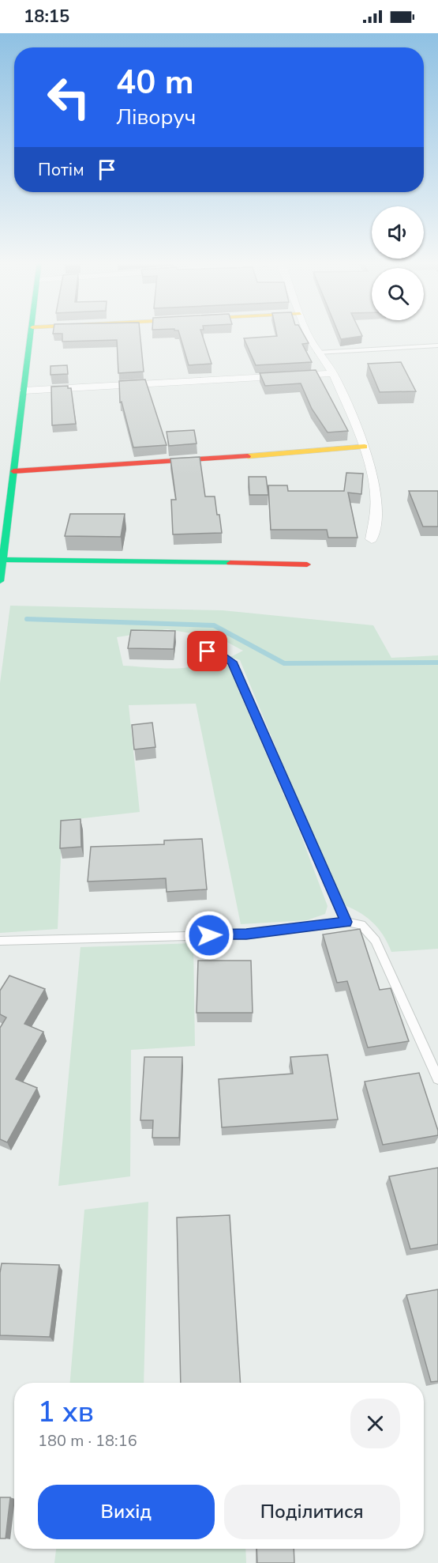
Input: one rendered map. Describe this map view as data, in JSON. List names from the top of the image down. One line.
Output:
{"page":{"status":"18:15","turn":["40 m","Ліворуч"],"then":"Потім","heading":["1 хв","180 m · 18:16"],"buttons":["Вихід","Поділитися"]}}
